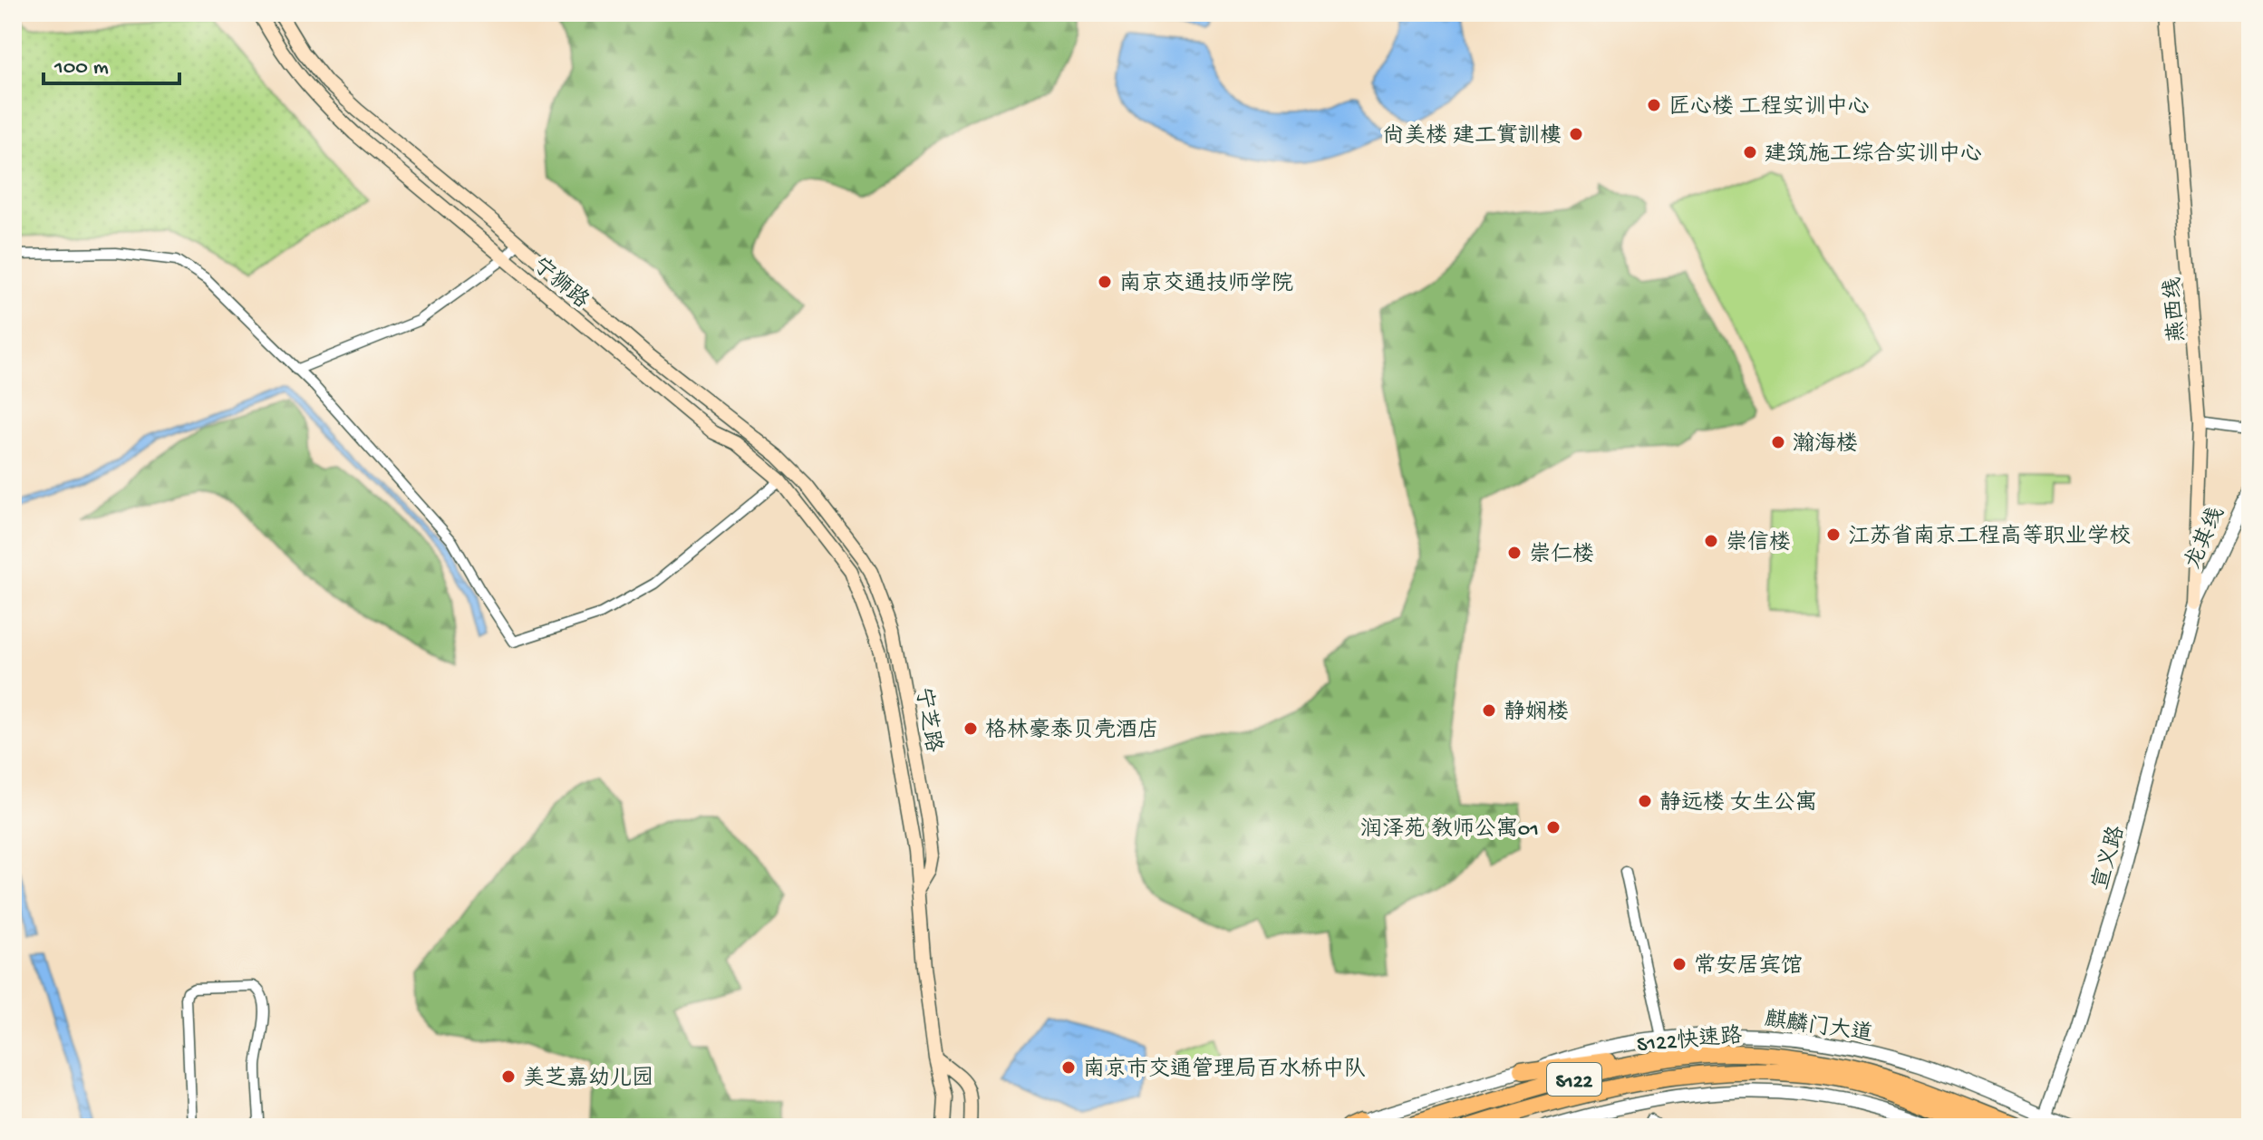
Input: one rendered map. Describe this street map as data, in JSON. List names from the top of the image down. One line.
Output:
{"streets":{"highway":["S122快速路","S122"],"main road":["宁狮路","燕西线","宁芝路"],"street":["龙其线","宣义路","麒麟门大道"]},"crossings":[["宁狮路","宁芝路"],["燕西线","龙其线"],["燕西线","宣义路"],["龙其线","宣义路"],["宣义路","麒麟门大道"]],"places":["匠心楼 工程实训中心","尚美楼 建工實訓樓","建筑施工综合实训中心","南京交通技师学院","瀚海楼","江苏省南京工程高等职业学校","崇信楼","崇仁楼","静娴楼","格林豪泰贝壳酒店","静远楼 女生公寓","润泽苑 教师公寓01","常安居宾馆","南京市交通管理局百水桥中队","美芝嘉幼儿园"],"scale_bar":"100 m"}
